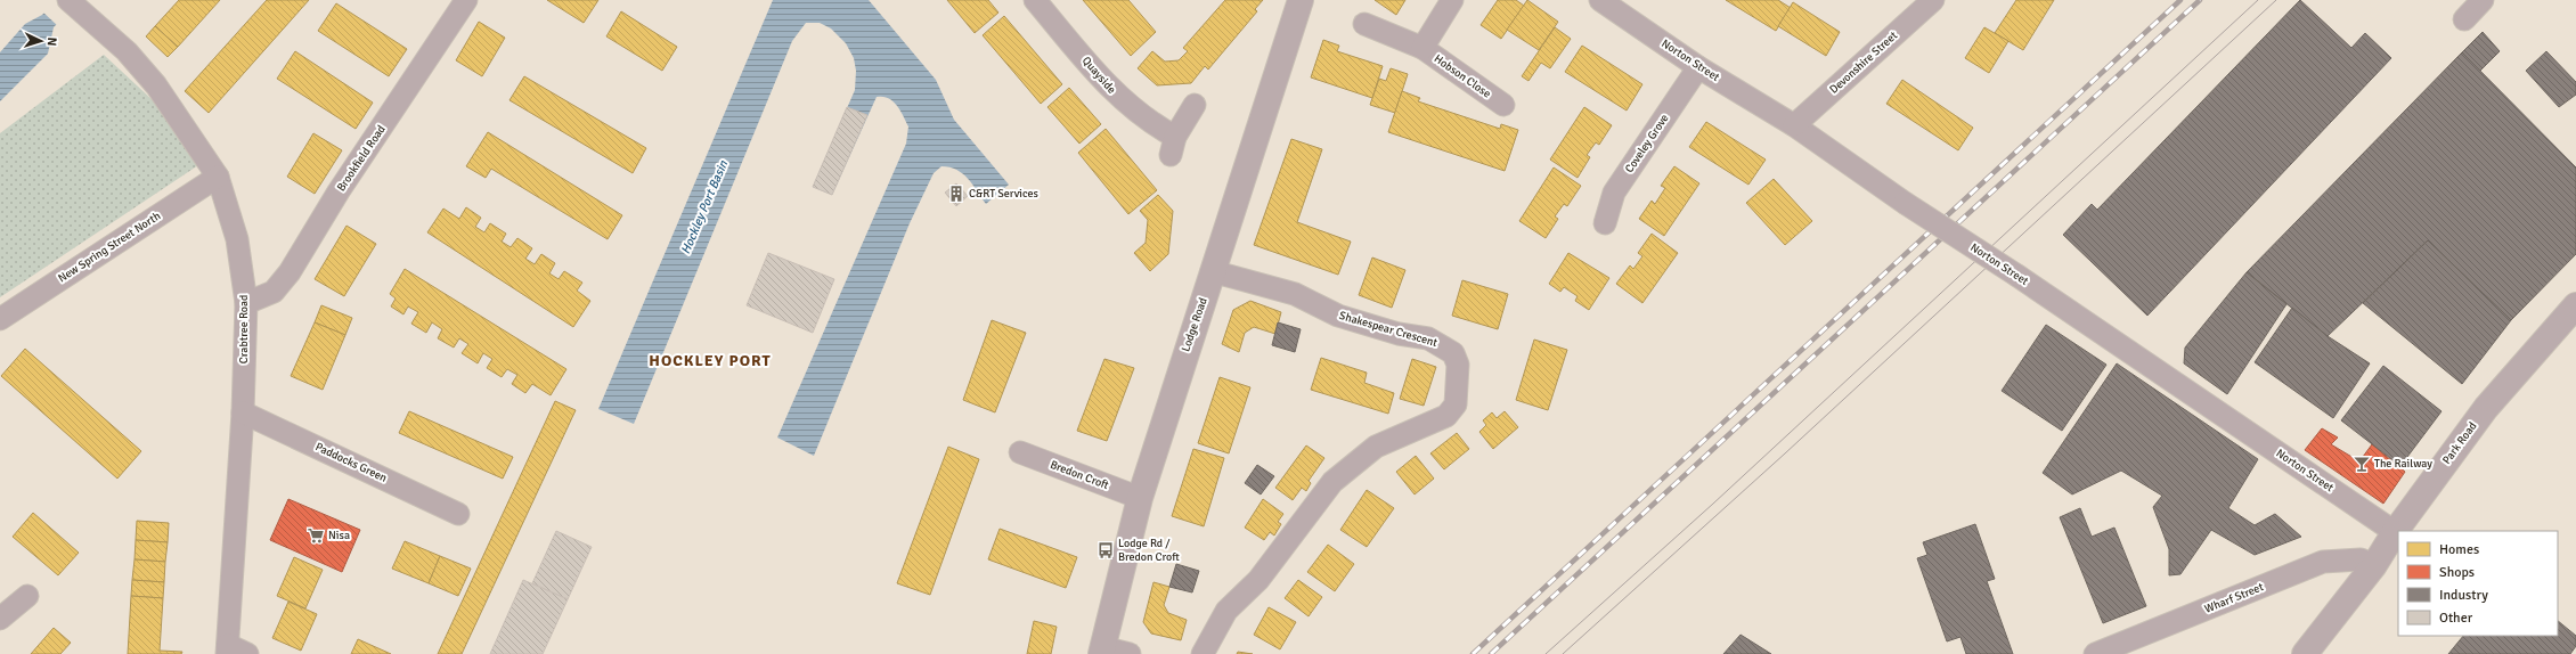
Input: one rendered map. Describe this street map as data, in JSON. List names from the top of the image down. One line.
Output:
{"streets":{"street":["Norton Street","Devonshire Street","Quayside","Hobson Close","Coveley Grove","Brookfield Road","New Spring Street North","Lodge Road","Crabtree Road","Shakespear Crescent","Park Road","Paddocks Green","Bredon Croft","Wharf Street"]},"crossings":[["Norton Street","Devonshire Street"],["Norton Street","Coveley Grove"],["Norton Street","Park Road"],["Brookfield Road","Crabtree Road"],["New Spring Street North","Crabtree Road"],["Lodge Road","Shakespear Crescent"],["Lodge Road","Bredon Croft"],["Crabtree Road","Paddocks Green"],["Park Road","Wharf Street"]],"districts":["HOCKLEY PORT"],"water":["Hockley Port Basin"],"places":{"building":["C&RT Services"],"bar":["The Railway"],"supermarket":["Nisa"],"bus stop":["Lodge Rd / Bredon Croft"]},"legend":["Homes","Shops","Industry","Other"],"north":"right"}
